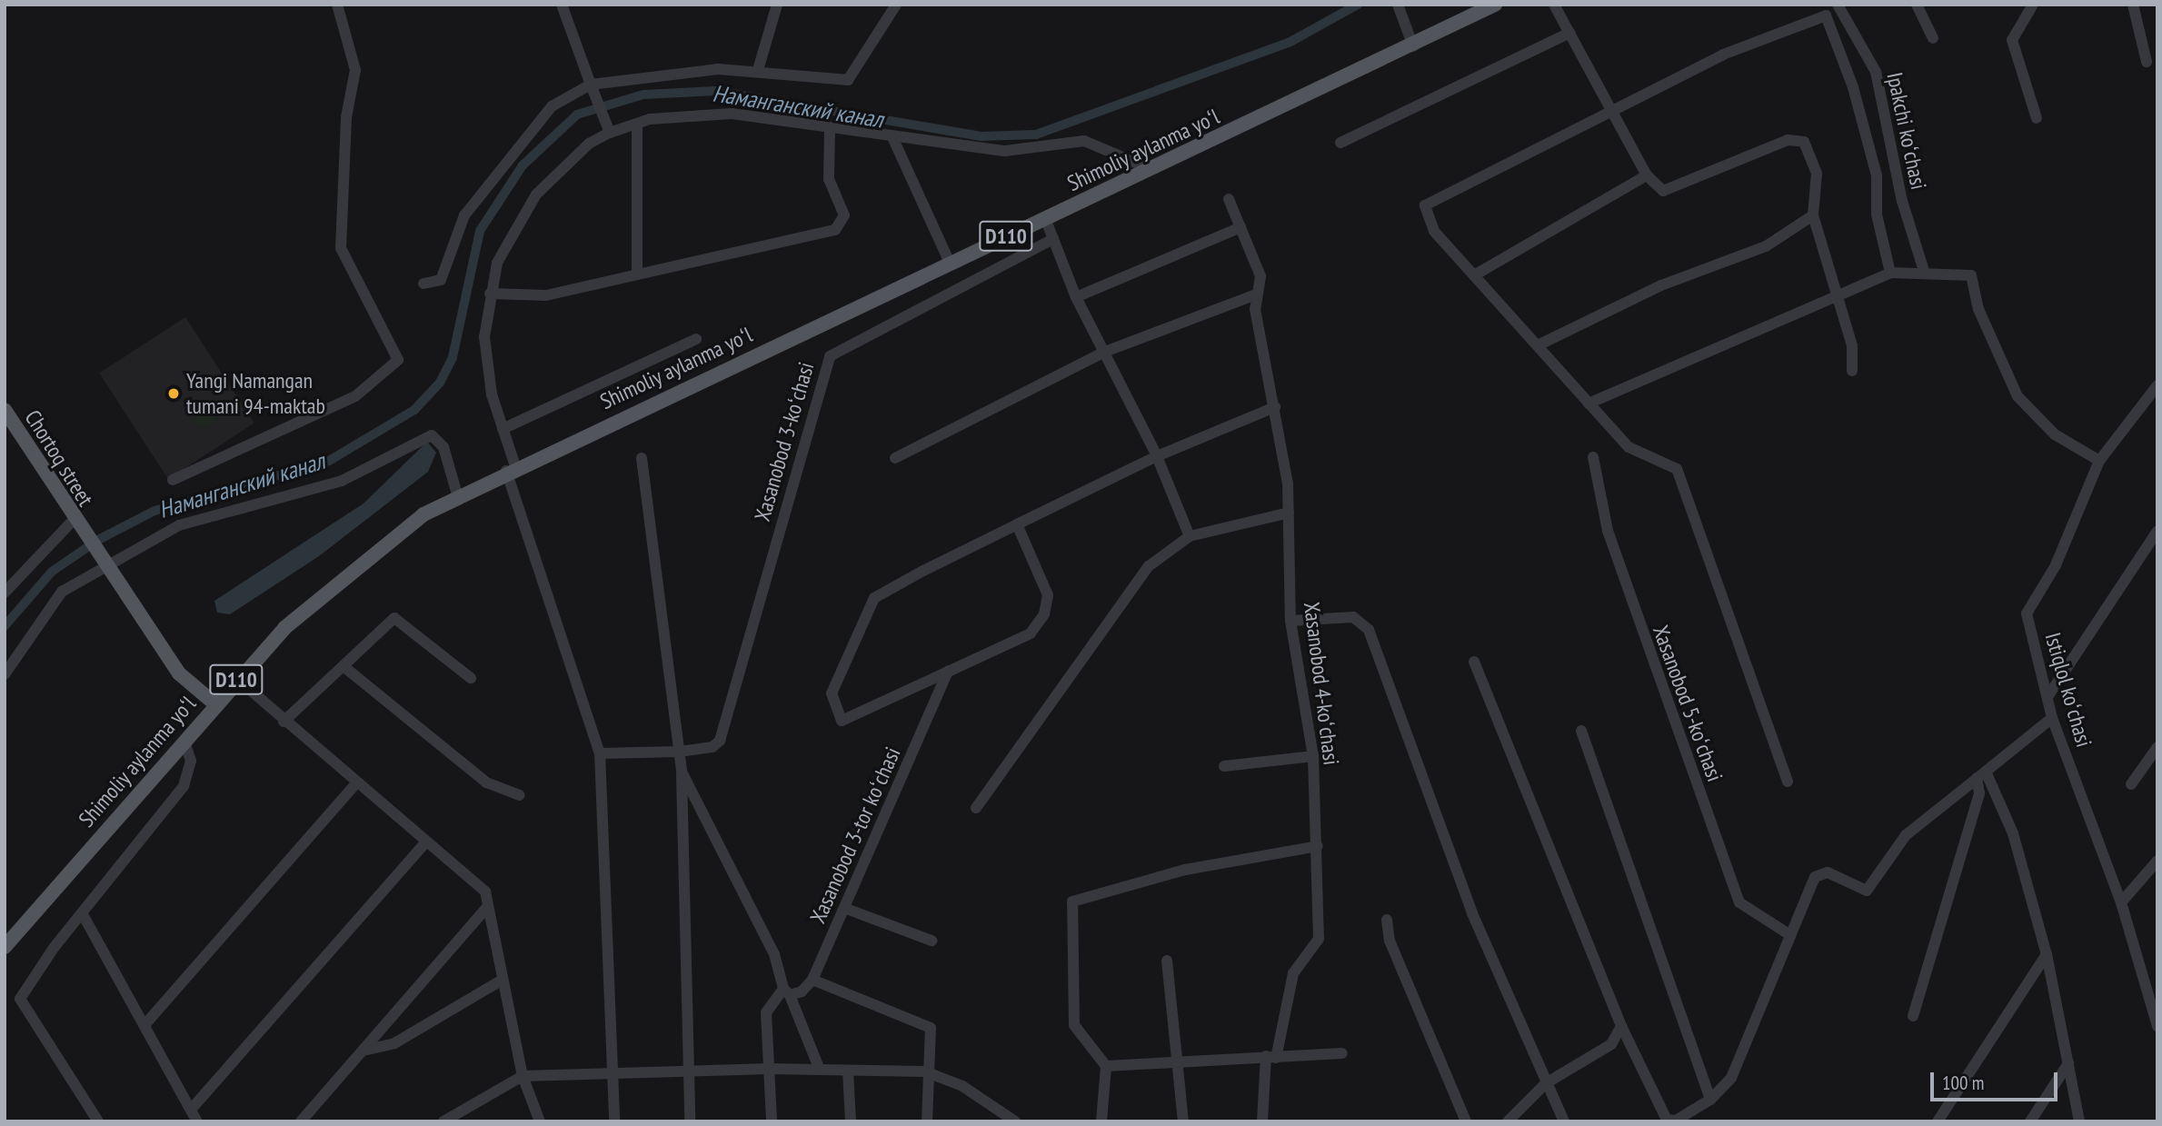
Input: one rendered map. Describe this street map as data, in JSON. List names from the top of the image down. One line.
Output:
{"streets":{"main road":["Shimoliy aylanma yoʻl","D110","Chortoq street"],"street":["Ipakchi koʻchasi","Xasanobod 3-koʻchasi","Xasanobod 4-koʻchasi","Istiqlol koʻchasi","Xasanobod 5-koʻchasi","Xasanobod 3-tor koʻchasi"]},"crossings":[["Shimoliy aylanma yoʻl","Chortoq street"]],"water":["Наманганский канал"],"places":["Yangi Namangan tumani 94-maktab"],"scale_bar":"100 m"}
